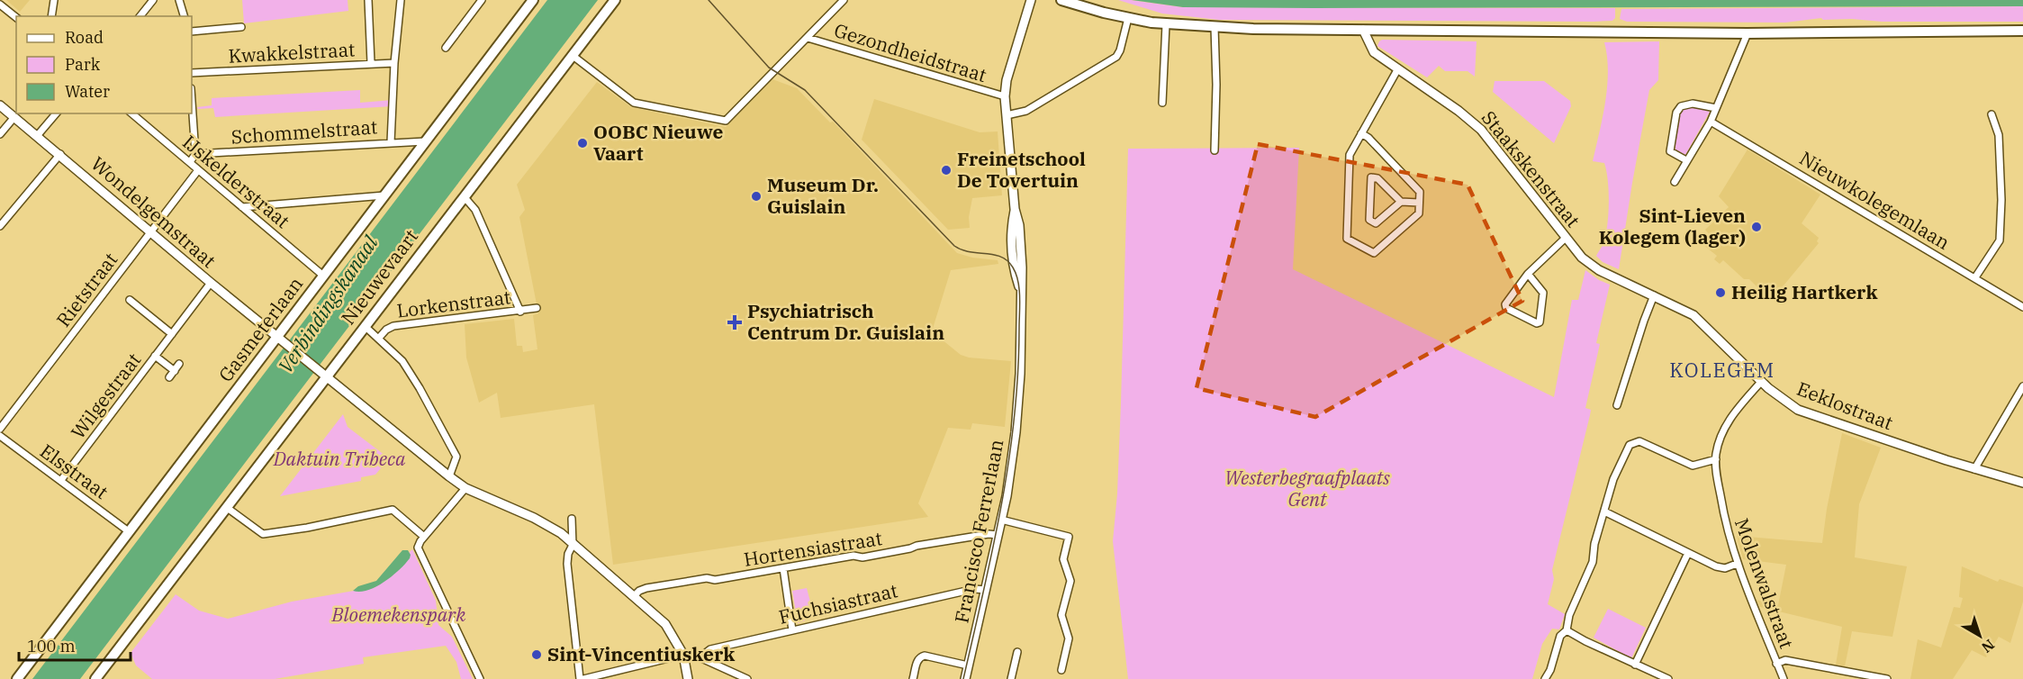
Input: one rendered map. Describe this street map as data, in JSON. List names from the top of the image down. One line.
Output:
{"streets":{"main road":["Nieuwevaart","Gasmeterlaan"],"street":["Kwakkelstraat","Gezondheidstraat","Schommelstraat","Staakskenstraat","IJskelderstraat","Nieuwkolegemlaan","Wondelgemstraat","Rietstraat","Lorkenstraat","Wilgestraat","Eeklostraat","Elsstraat","Francisco Ferrerlaan","Hortensiastraat","Molenwalstraat","Fuchsiastraat"]},"crossings":[["Gezondheidstraat","Francisco Ferrerlaan"],["Schommelstraat","Gasmeterlaan"],["Staakskenstraat","Eeklostraat"],["IJskelderstraat","Rietstraat"],["IJskelderstraat","Gasmeterlaan"],["Wondelgemstraat","Nieuwevaart"],["Wondelgemstraat","Rietstraat"],["Wondelgemstraat","Gasmeterlaan"],["Wondelgemstraat","Wilgestraat"],["Wondelgemstraat","Hortensiastraat"],["Gasmeterlaan","Elsstraat"],["Wilgestraat","Elsstraat"],["Eeklostraat","Molenwalstraat"],["Francisco Ferrerlaan","Hortensiastraat"],["Francisco Ferrerlaan","Fuchsiastraat"]],"districts":["KOLEGEM"],"water":["Verbindingskanaal"],"parks":["Daktuin Tribeca","Westerbegraafplaats Gent","Bloemekenspark"],"places":{"other":["OOBC Nieuwe Vaart","Freinetschool De Tovertuin","Museum Dr. Guislain","Sint-Lieven Kolegem (lager)","Heilig Hartkerk","Sint-Vincentiuskerk"],"health":["Psychiatrisch Centrum Dr. Guislain"]},"legend":["Road","Park","Water"],"scale_bar":"100 m","north":"bottom right"}
